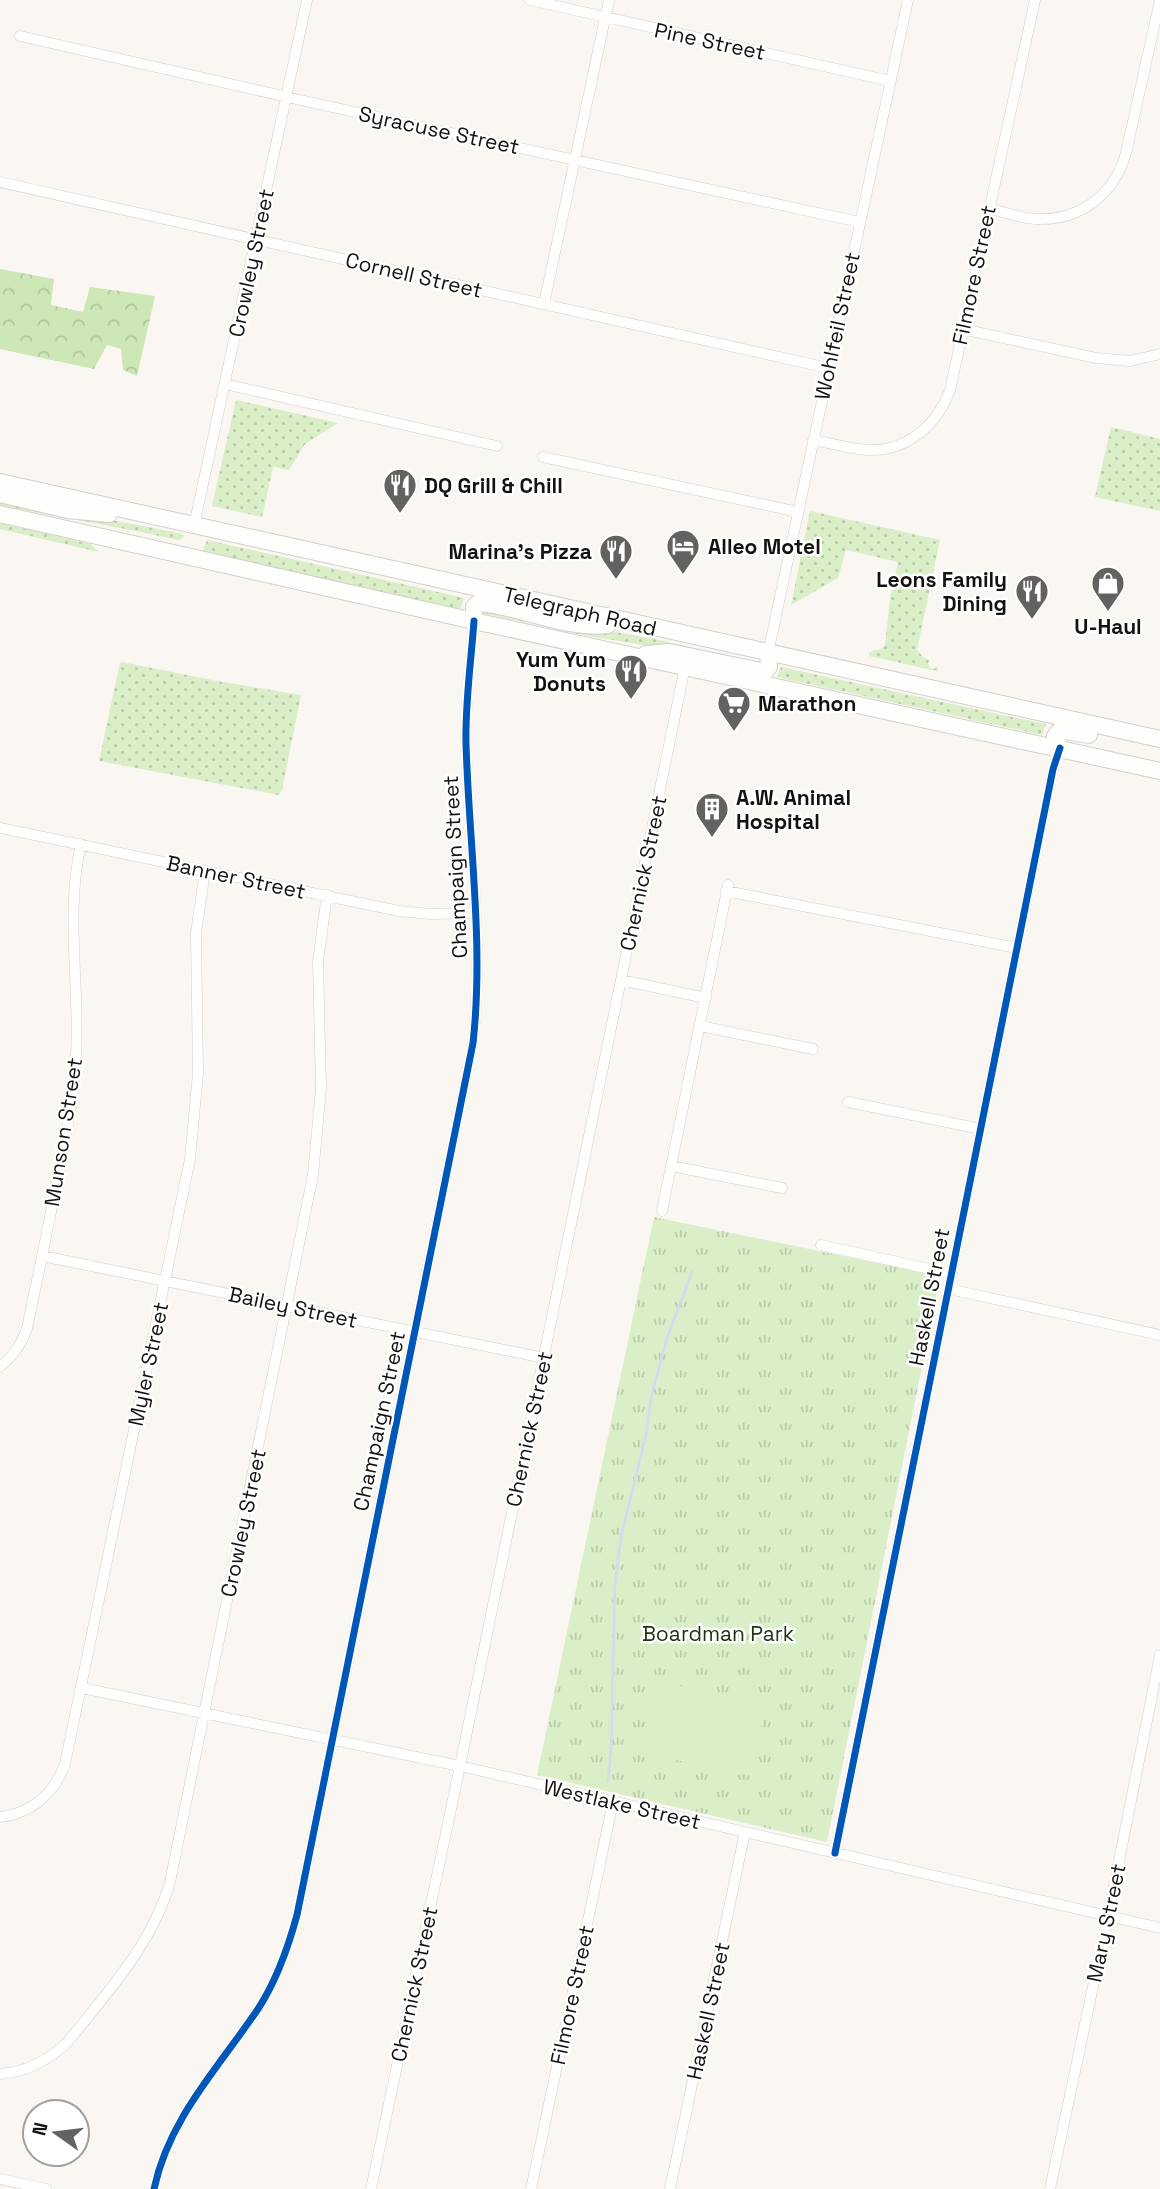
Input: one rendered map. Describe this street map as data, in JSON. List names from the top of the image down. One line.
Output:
{"streets":{"main road":["Telegraph Road"],"street":["Pine Street","Syracuse Street","Crowley Street","Cornell Street","Filmore Street","Wohlfeil Street","Champaign Street","Chernick Street","Banner Street","Munson Street","Haskell Street","Bailey Street","Myler Street","Westlake Street","Mary Street"]},"crossings":[["Pine Street","Wohlfeil Street"],["Syracuse Street","Crowley Street"],["Syracuse Street","Wohlfeil Street"],["Crowley Street","Cornell Street"],["Crowley Street","Telegraph Road"],["Crowley Street","Banner Street"],["Crowley Street","Bailey Street"],["Crowley Street","Westlake Street"],["Cornell Street","Wohlfeil Street"],["Filmore Street","Wohlfeil Street"],["Filmore Street","Westlake Street"],["Wohlfeil Street","Telegraph Road"],["Telegraph Road","Champaign Street"],["Telegraph Road","Chernick Street"],["Telegraph Road","Haskell Street"],["Champaign Street","Banner Street"],["Champaign Street","Bailey Street"],["Champaign Street","Westlake Street"],["Chernick Street","Bailey Street"],["Chernick Street","Westlake Street"],["Banner Street","Munson Street"],["Banner Street","Myler Street"],["Munson Street","Bailey Street"],["Haskell Street","Westlake Street"],["Bailey Street","Myler Street"],["Myler Street","Westlake Street"],["Westlake Street","Mary Street"]],"parks":["Boardman Park"],"places":{"restaurant":["DQ Grill & Chill","Marina's Pizza","Leons Family Dining","Yum Yum Donuts"],"hotel":["Alleo Motel"],"shop":["U-Haul"],"supermarket":["Marathon"],"building":["A.W. Animal Hospital"]},"north":"left"}
